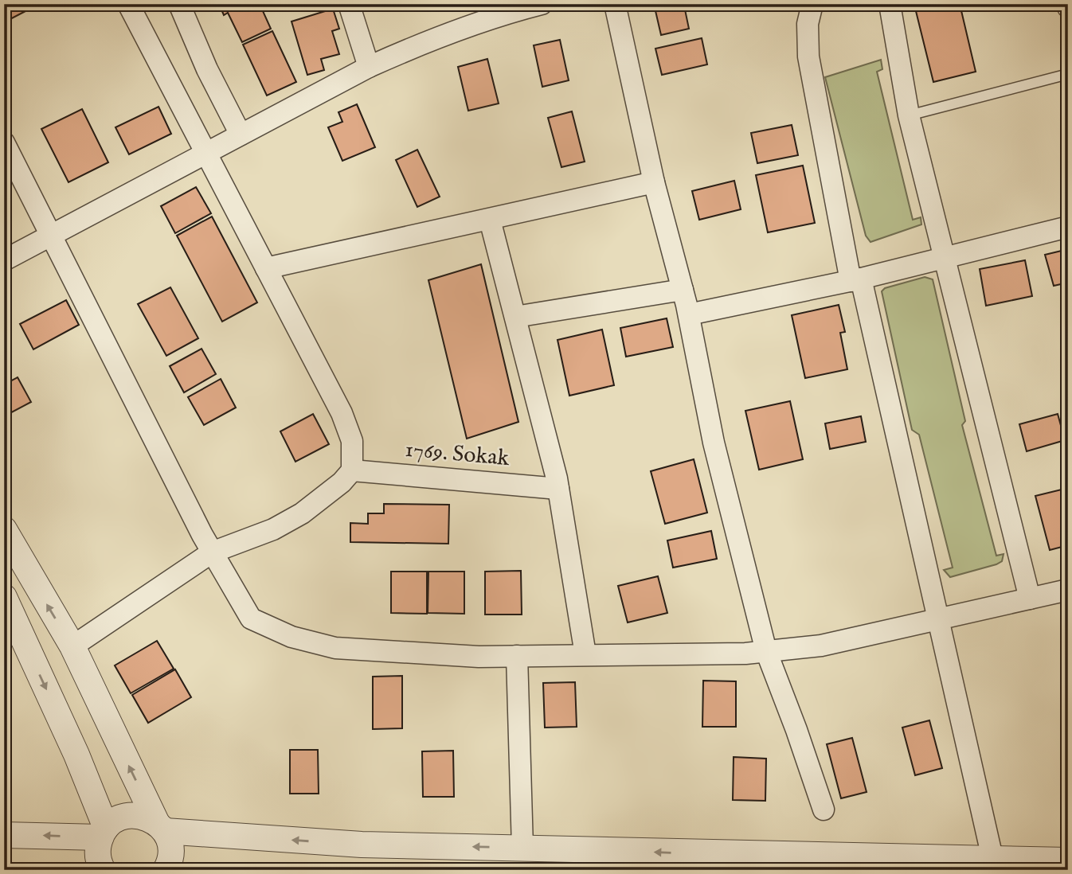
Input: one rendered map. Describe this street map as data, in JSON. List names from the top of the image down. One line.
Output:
{"streets":{"street":["1769. Sokak"]}}
